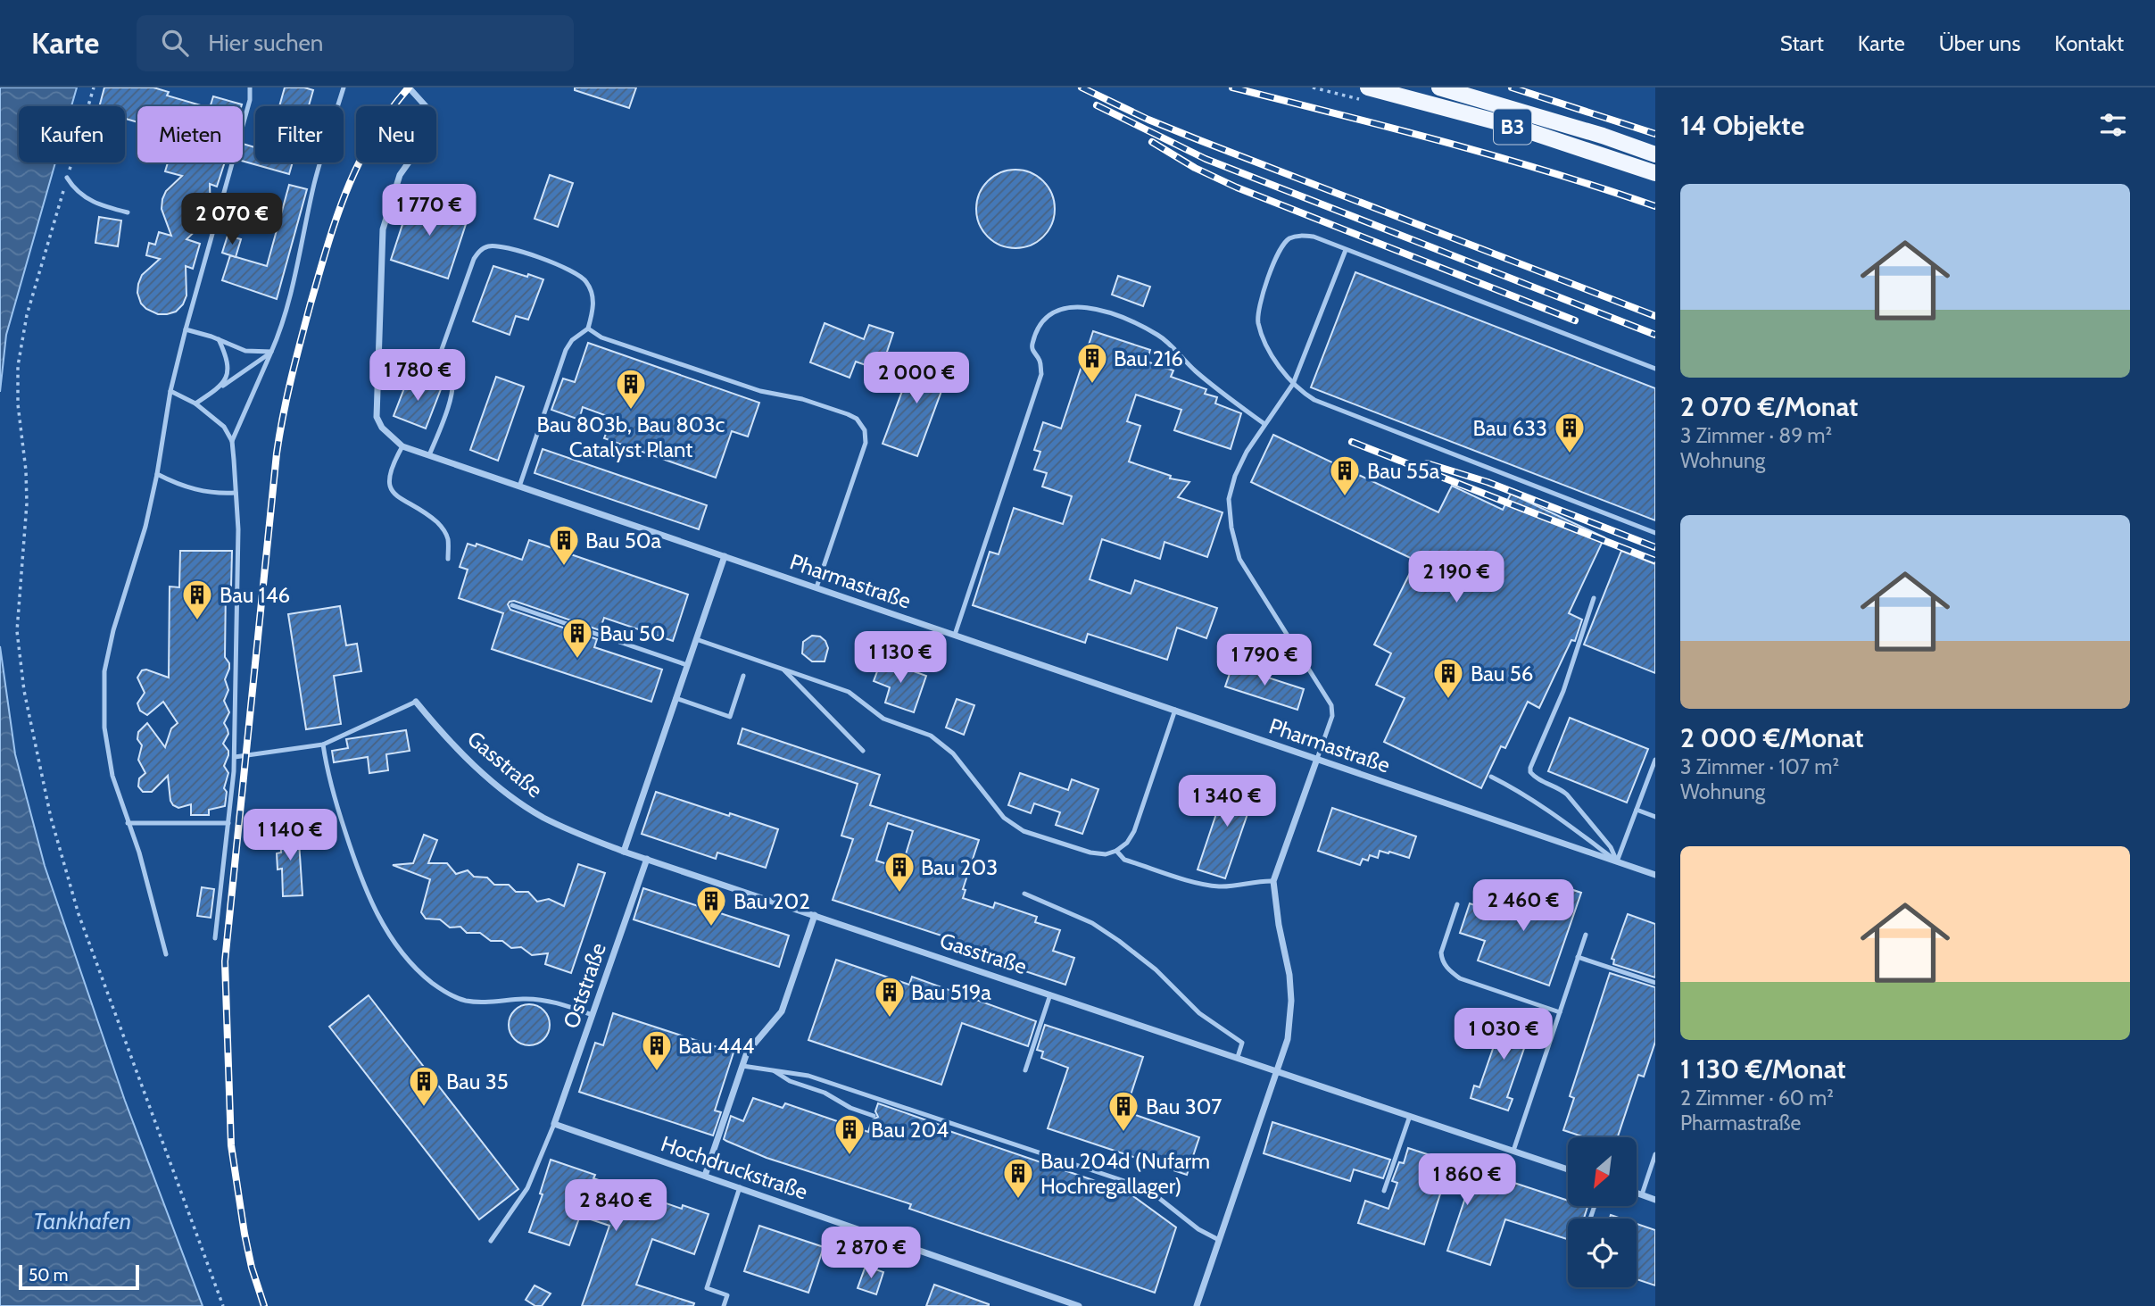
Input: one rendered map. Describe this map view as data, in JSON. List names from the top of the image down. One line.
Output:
{"streets":{"main road":["B3"],"street":["Pharmastraße","Gasstraße","Oststraße","Hochdruckstraße"]},"crossings":[["Gasstraße","Oststraße"],["Oststraße","Hochdruckstraße"]],"water":["Tankhafen"],"places":{"building":["Bau 216","Bau 803b, Bau 803c Catalyst Plant","Bau 633","Bau 55a","Bau 50a","Bau 146","Bau 50","Bau 56","Bau 203","Bau 202","Bau 519a","Bau 444","Bau 35","Bau 307","Bau 204","Bau 204d (Nufarm Hochregallager)"]},"scale_bar":"50 m","north":"bottom left","page":{"header":"Karte","search":"Hier suchen","nav":["Start","Karte","Über uns","Kontakt"],"heading":"14 Objekte","chip":["Kaufen","Mieten","Filter","Neu"],"list":[{"name":"2 070 €/Monat","note":"3 Zimmer · 89 m² · Wohnung"},{"name":"2 000 €/Monat","note":"3 Zimmer · 107 m² · Wohnung"},{"name":"1 130 €/Monat","note":"2 Zimmer · 60 m² · Pharmastraße"}],"price":["1 770 €","2 070 €","1 780 €","2 000 €","2 190 €","1 130 €","1 790 €","1 340 €","1 140 €","2 460 €","1 030 €","1 860 €","2 840 €","2 870 €"],"scale":"50 m"}}
